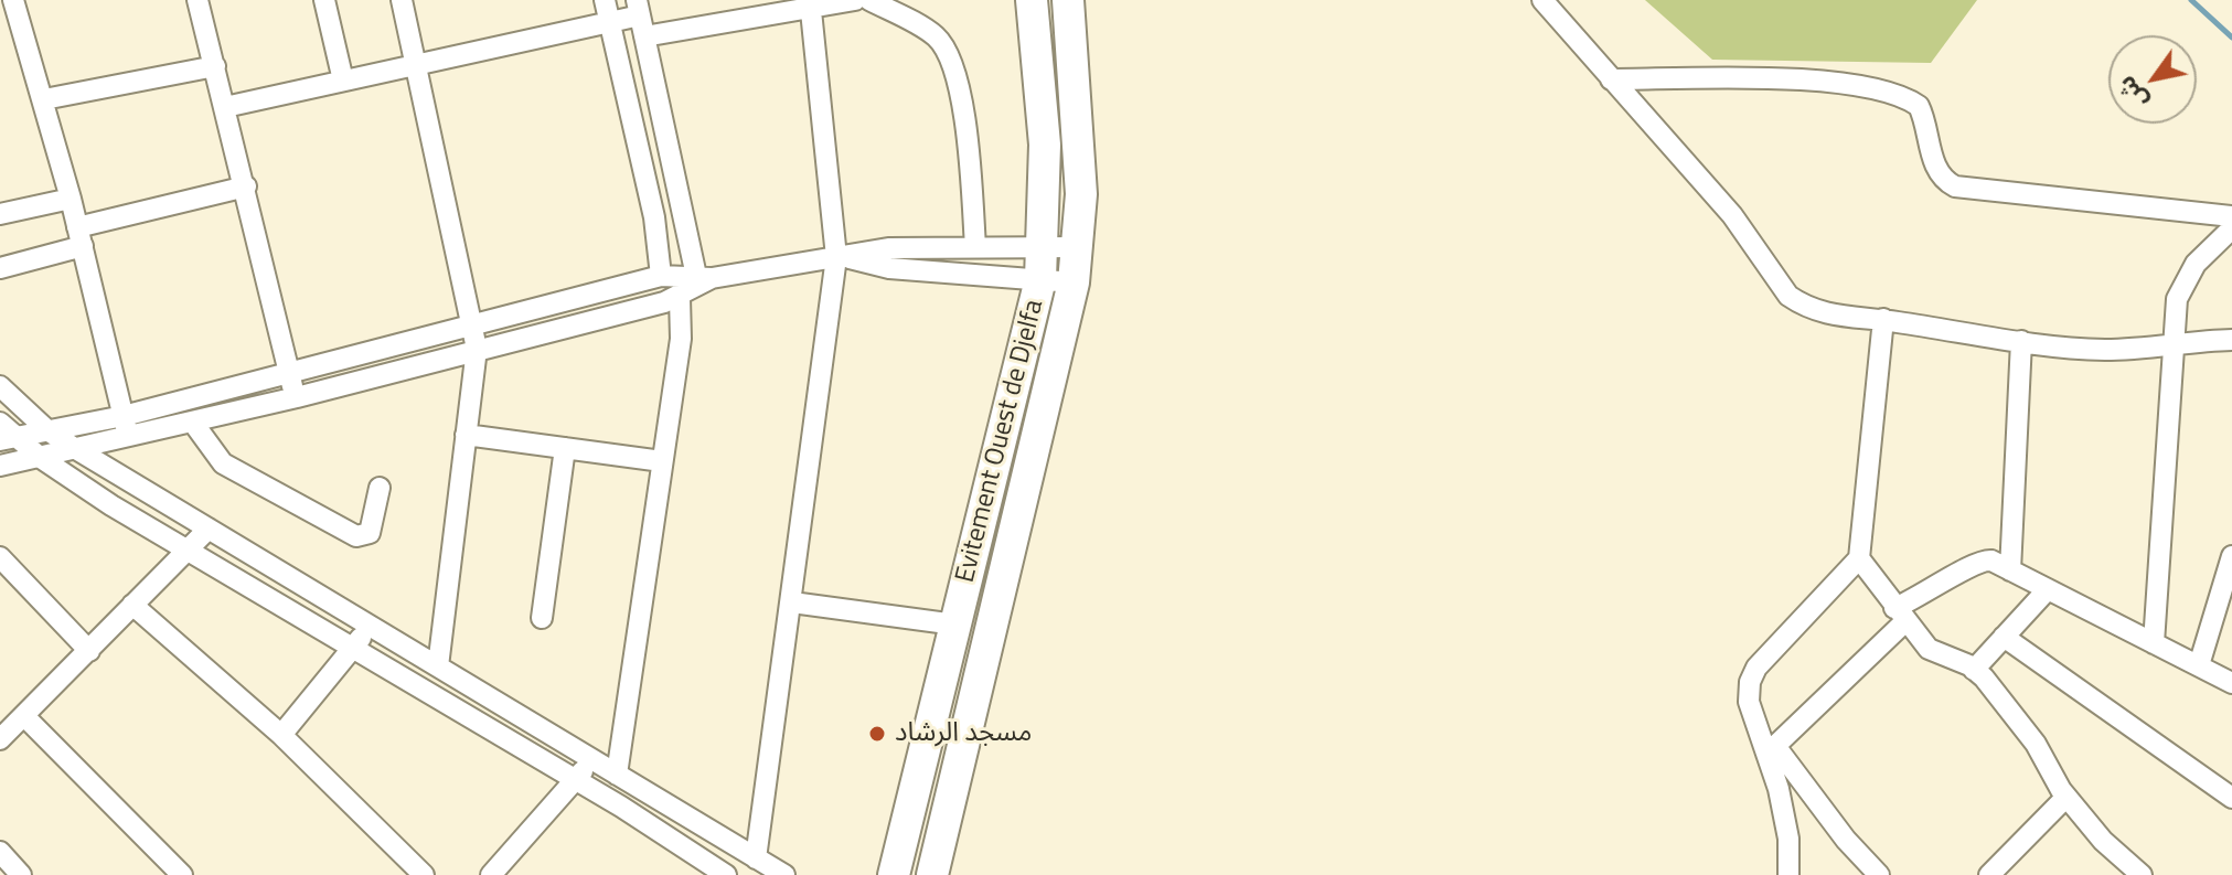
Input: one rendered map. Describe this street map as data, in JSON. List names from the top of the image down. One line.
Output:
{"streets":{"highway":["Evitement Ouest de Djelfa"]},"places":["مسجد الرشاد"],"north":"bottom left"}
